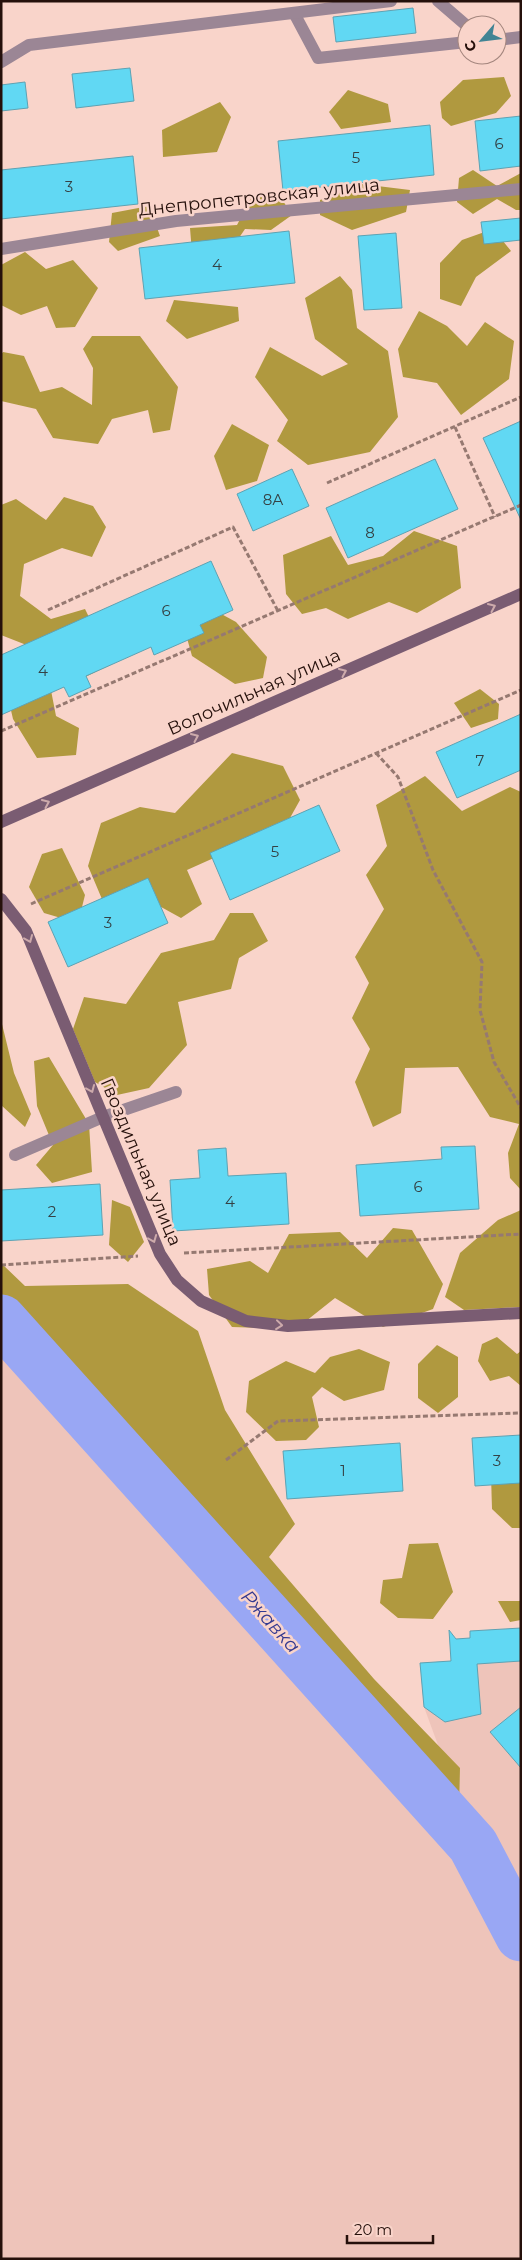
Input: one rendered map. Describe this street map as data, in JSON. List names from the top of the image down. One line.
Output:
{"streets":{"street":["Волочильная улица","Гвоздильная улица"],"lane":["Днепропетровская улица"]},"one_way":["Волочильная улица","Гвоздильная улица"],"water":["Ржавка"],"house_numbers":["6","5","3","4","8А","8","6","4","7","5","3","6","4","2","3","1"],"scale_bar":"20 m","north":"bottom left"}
